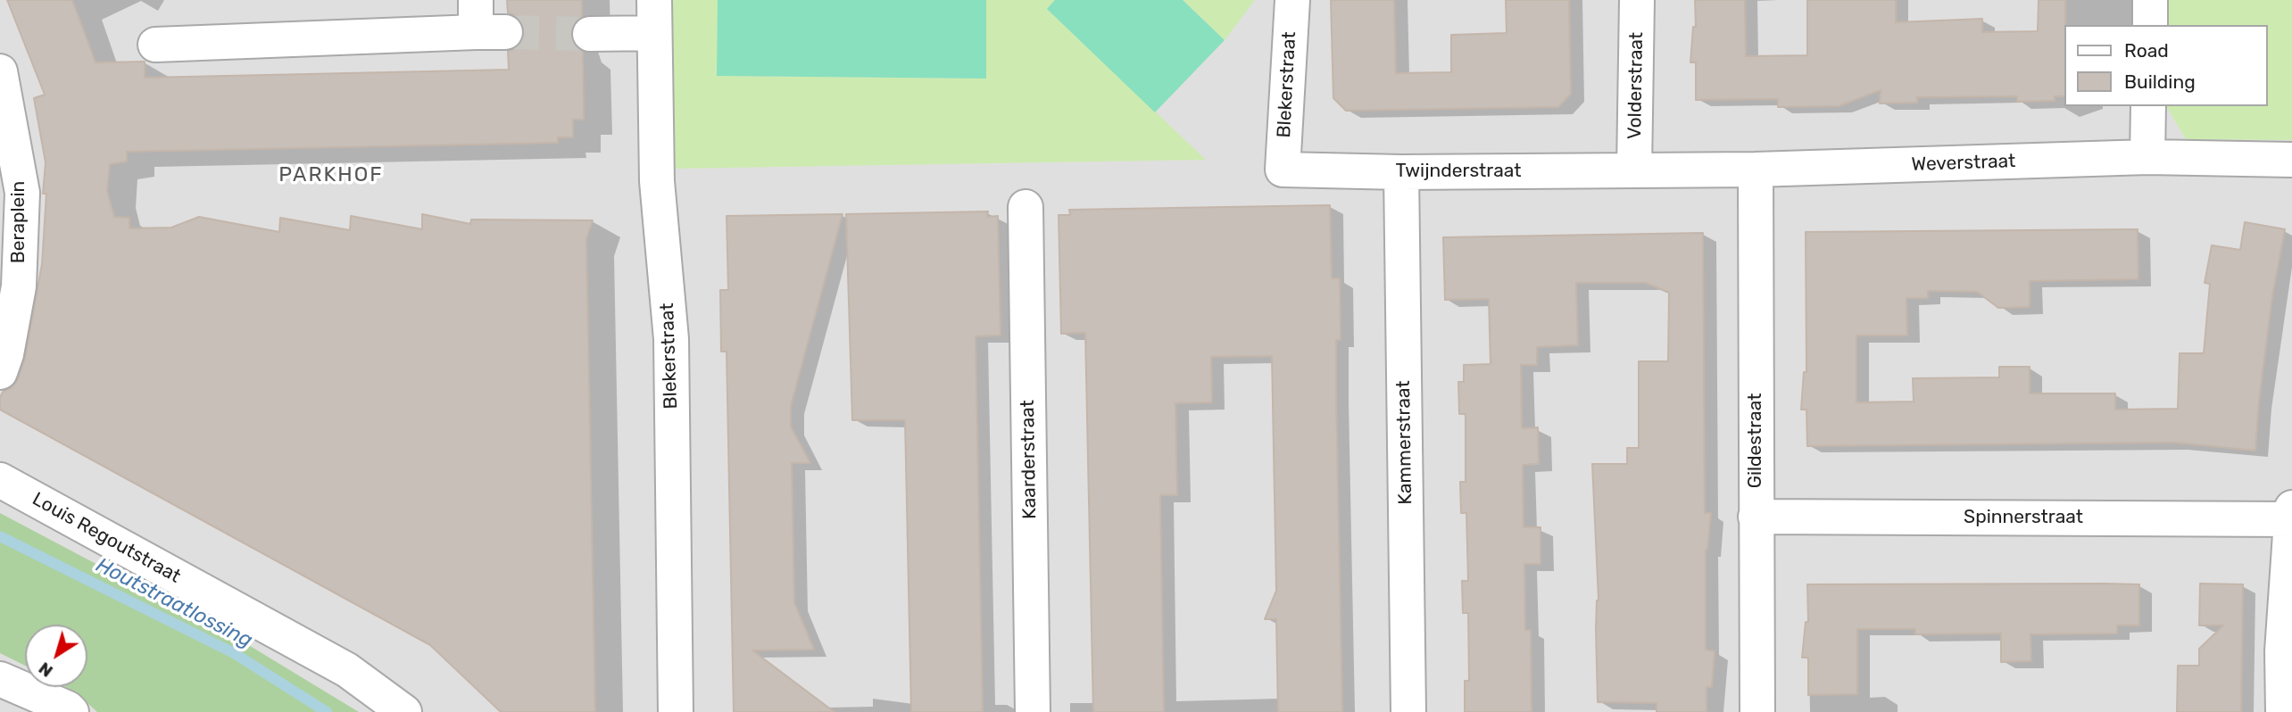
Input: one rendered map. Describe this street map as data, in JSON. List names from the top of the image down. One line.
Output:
{"streets":{"street":["Blekerstraat","Volderstraat","Weverstraat","Twijnderstraat","Beraplein","Gildestraat","Kammerstraat","Kaarderstraat","Spinnerstraat","Louis Regoutstraat"]},"crossings":[["Blekerstraat","Twijnderstraat"],["Volderstraat","Weverstraat"],["Volderstraat","Twijnderstraat"],["Weverstraat","Twijnderstraat"],["Weverstraat","Gildestraat"],["Twijnderstraat","Kammerstraat"],["Gildestraat","Spinnerstraat"]],"districts":["PARKHOF"],"water":["Houtstraatlossing"],"legend":["Road","Building"],"north":"bottom left"}
